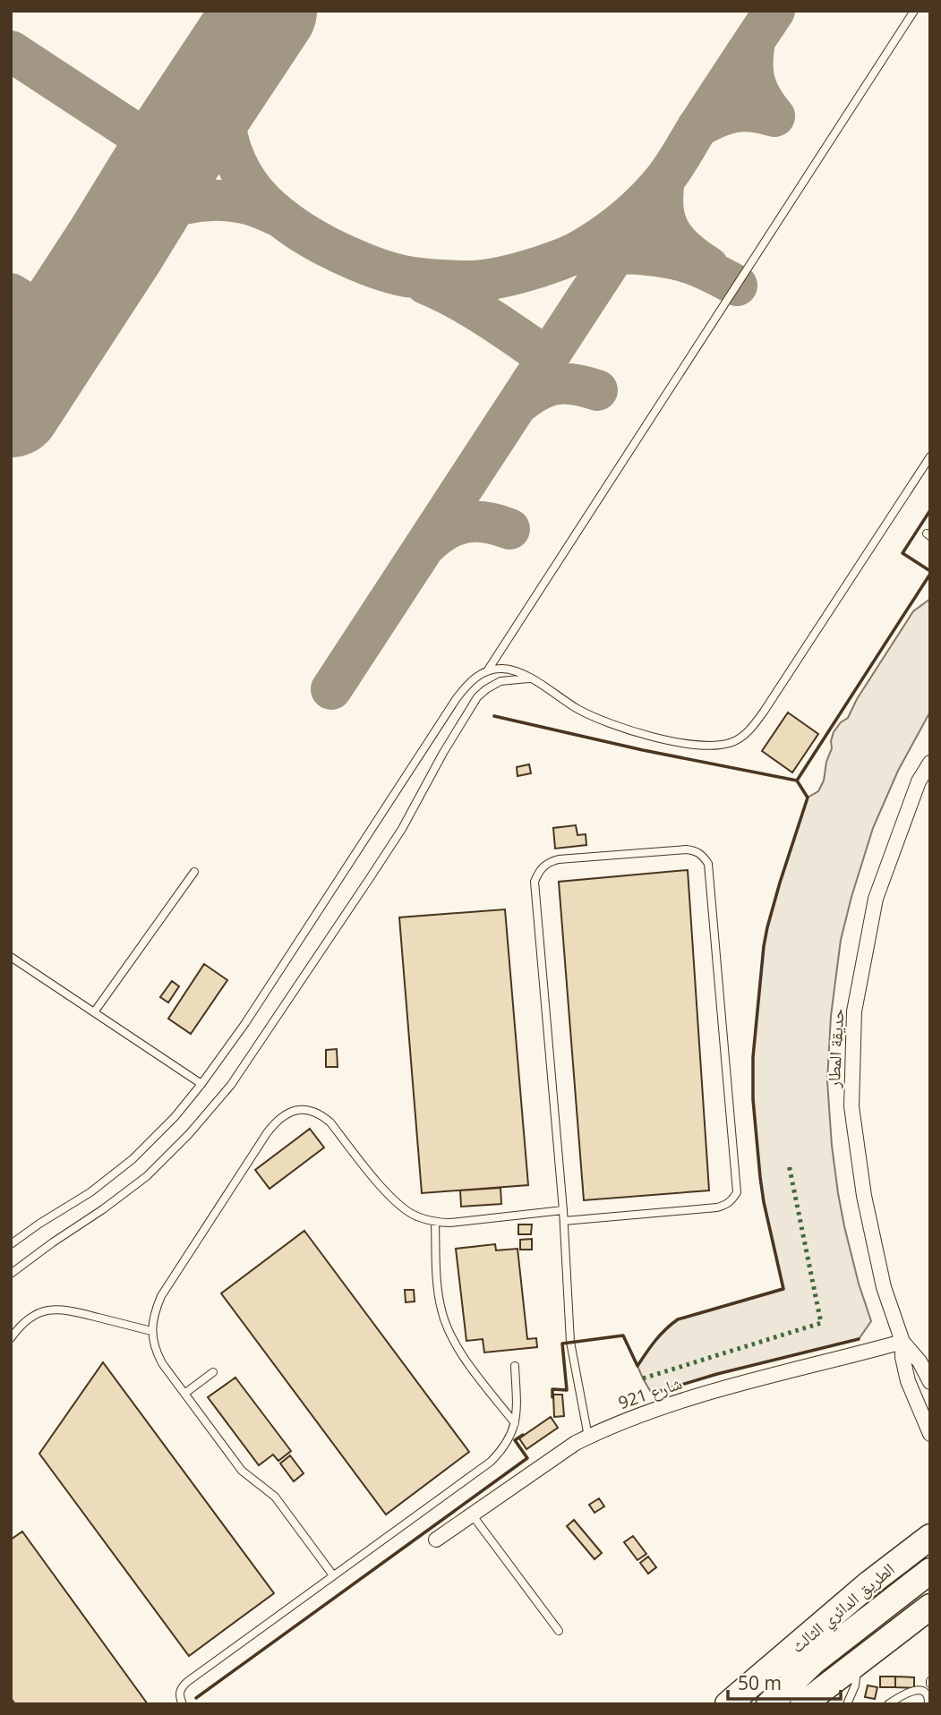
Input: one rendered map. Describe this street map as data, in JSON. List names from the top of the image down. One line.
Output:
{"streets":{"highway":["الطريق الدائري الثالث"],"street":["حديقة المطار","شارع 921"]},"crossings":[["حديقة المطار","شارع 921"]],"scale_bar":"50 m"}
